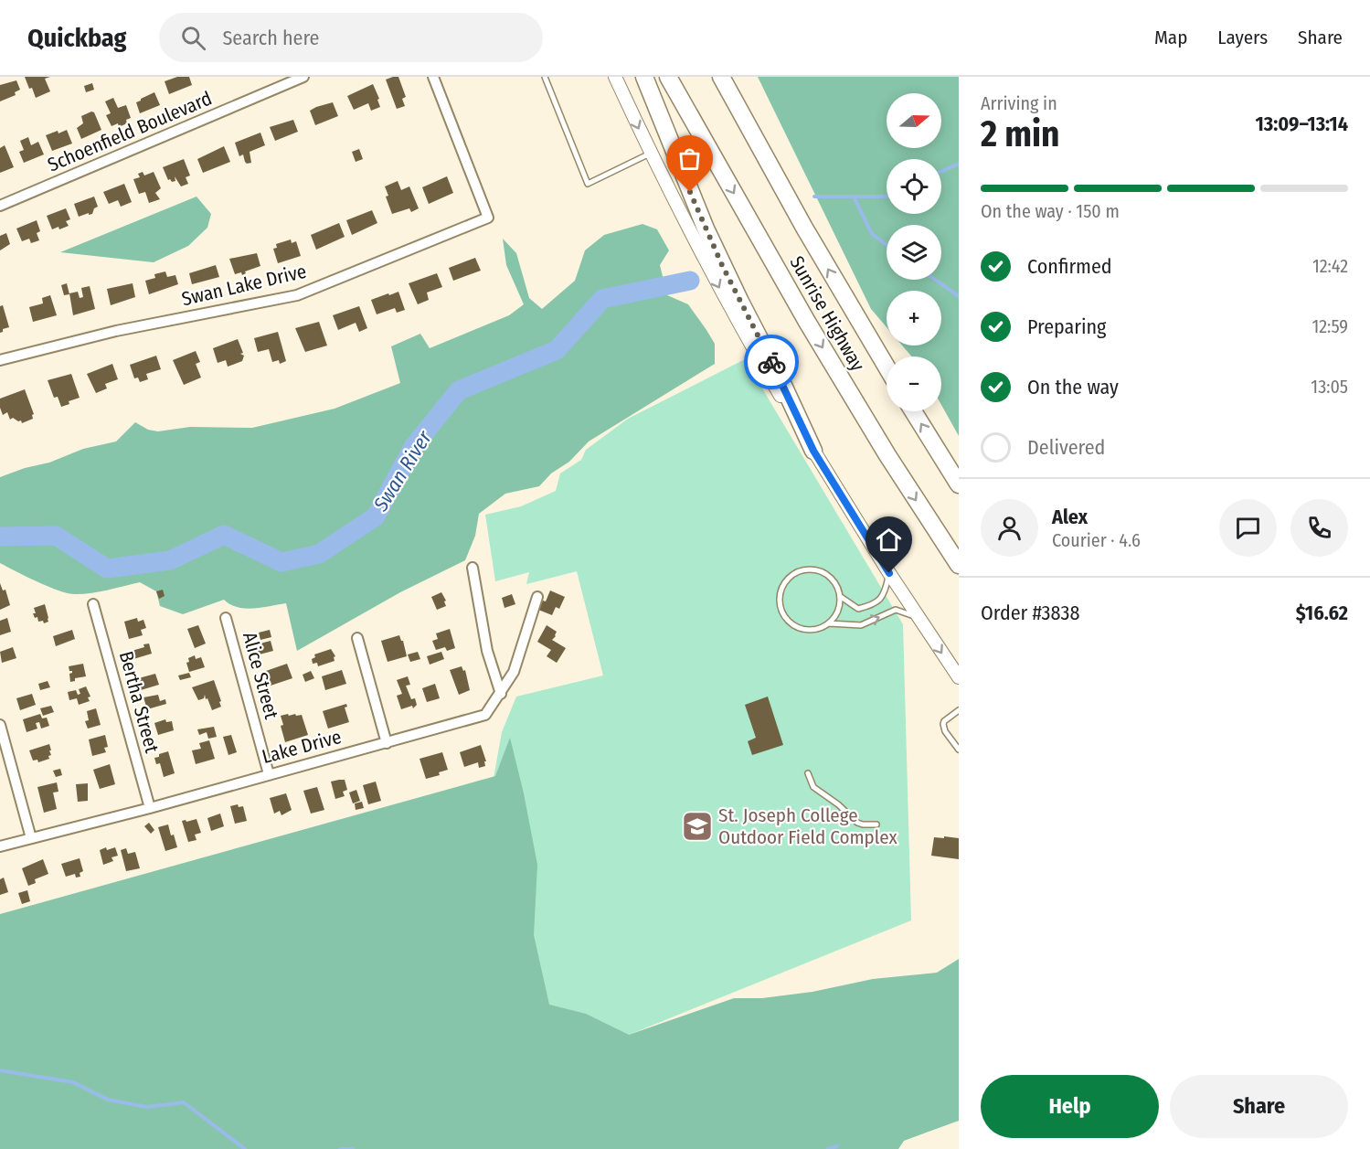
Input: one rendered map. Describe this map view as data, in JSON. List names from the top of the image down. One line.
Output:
{"streets":{"highway":["Sunrise Highway"],"street":["Schoenfield Boulevard","Swan Lake Drive","Alice Street","Bertha Street","Lake Drive"]},"crossings":[["Alice Street","Lake Drive"],["Bertha Street","Lake Drive"]],"water":["Swan River"],"places":{"school or university":["St. Joseph College Outdoor Field Complex"]},"north":"right","page":{"header":"Quickbag","search":"Search here","nav":["Map","Layers","Share"],"heading":["2 min","Arriving in","13:09–13:14"],"panel":["Alex","Courier · 4.6","Order #3838","$16.62"],"map_buttons":["+","−"],"bar":"On the way · 150 m","list":[["Confirmed","12:42"],["Preparing","12:59"],["On the way","13:05"],"Delivered"],"buttons":["Help","Share"]}}
